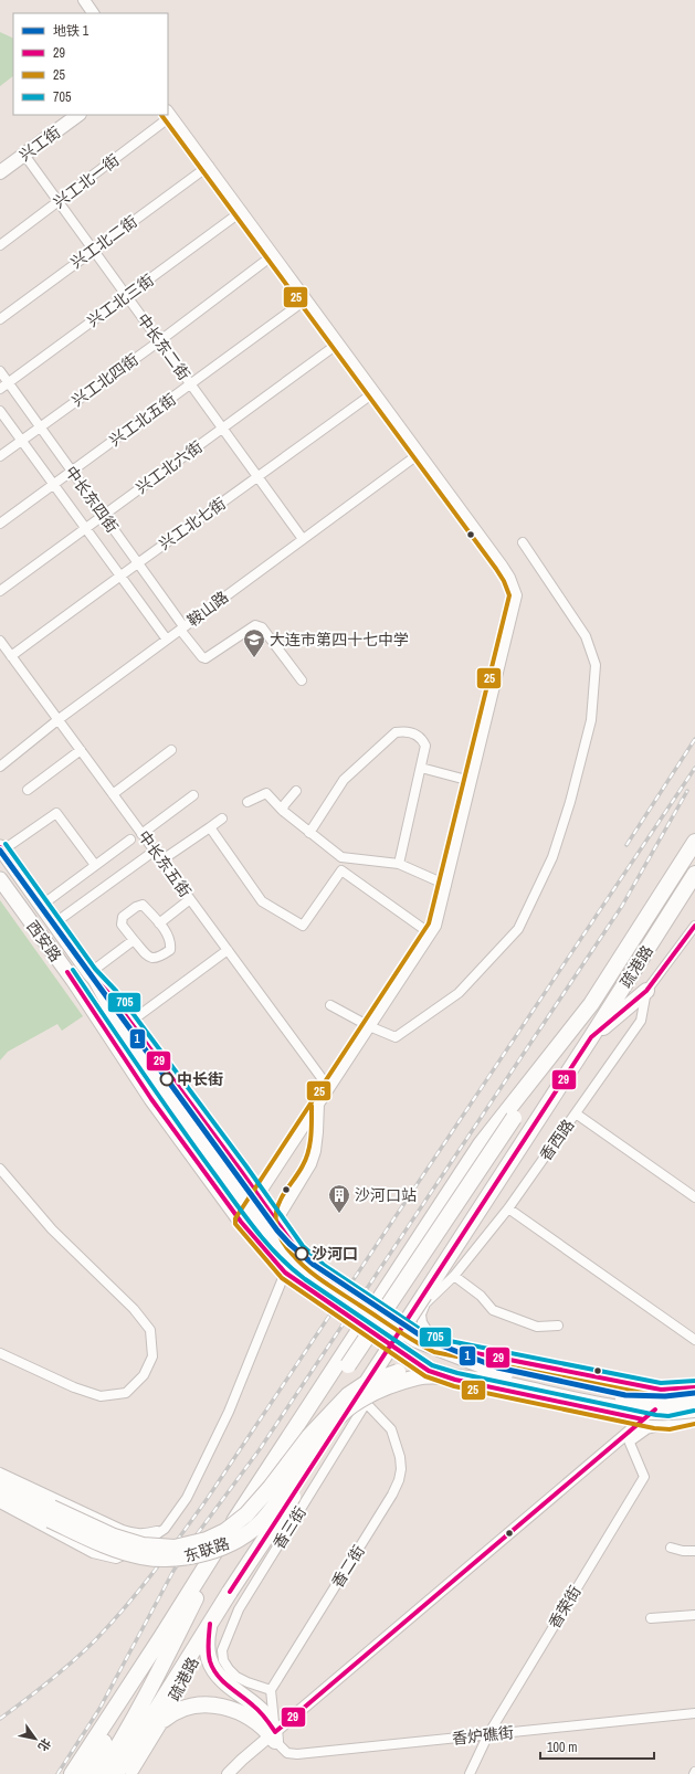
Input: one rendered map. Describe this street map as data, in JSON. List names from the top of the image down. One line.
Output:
{"streets":{"highway":["疏港路","东联路"],"main road":["兴工街","西安路"],"street":["兴工北一街","兴工北二街","兴工北三街","中长东二街","兴工北四街","兴工北五街","兴工北六街","中长东四街","兴工北七街","鞍山路","中长东五街","香西路","香三街","香二街","香荣街","香炉礁街"]},"crossings":[["兴工街","中长东二街"],["兴工北一街","中长东二街"],["兴工北二街","中长东二街"],["兴工北三街","中长东二街"],["兴工北三街","中长东四街"],["中长东二街","兴工北四街"],["中长东二街","兴工北五街"],["中长东二街","兴工北六街"],["中长东二街","兴工北七街"],["中长东二街","鞍山路"],["兴工北四街","中长东四街"],["兴工北五街","中长东四街"],["兴工北六街","中长东四街"],["中长东四街","兴工北七街"],["中长东四街","鞍山路"],["兴工北七街","中长东五街"],["鞍山路","中长东五街"],["香三街","香二街"],["香荣街","香炉礁街"]],"places":{"school or university":["大连市第四十七中学"],"other":["中长街","沙河口"],"building":["沙河口站"]},"lines":["transit line 25","transit line 705","transit line 29","metro line 1"],"legend":["地铁 1","29","25","705"],"scale_bar":"100 m","north":"bottom right"}
